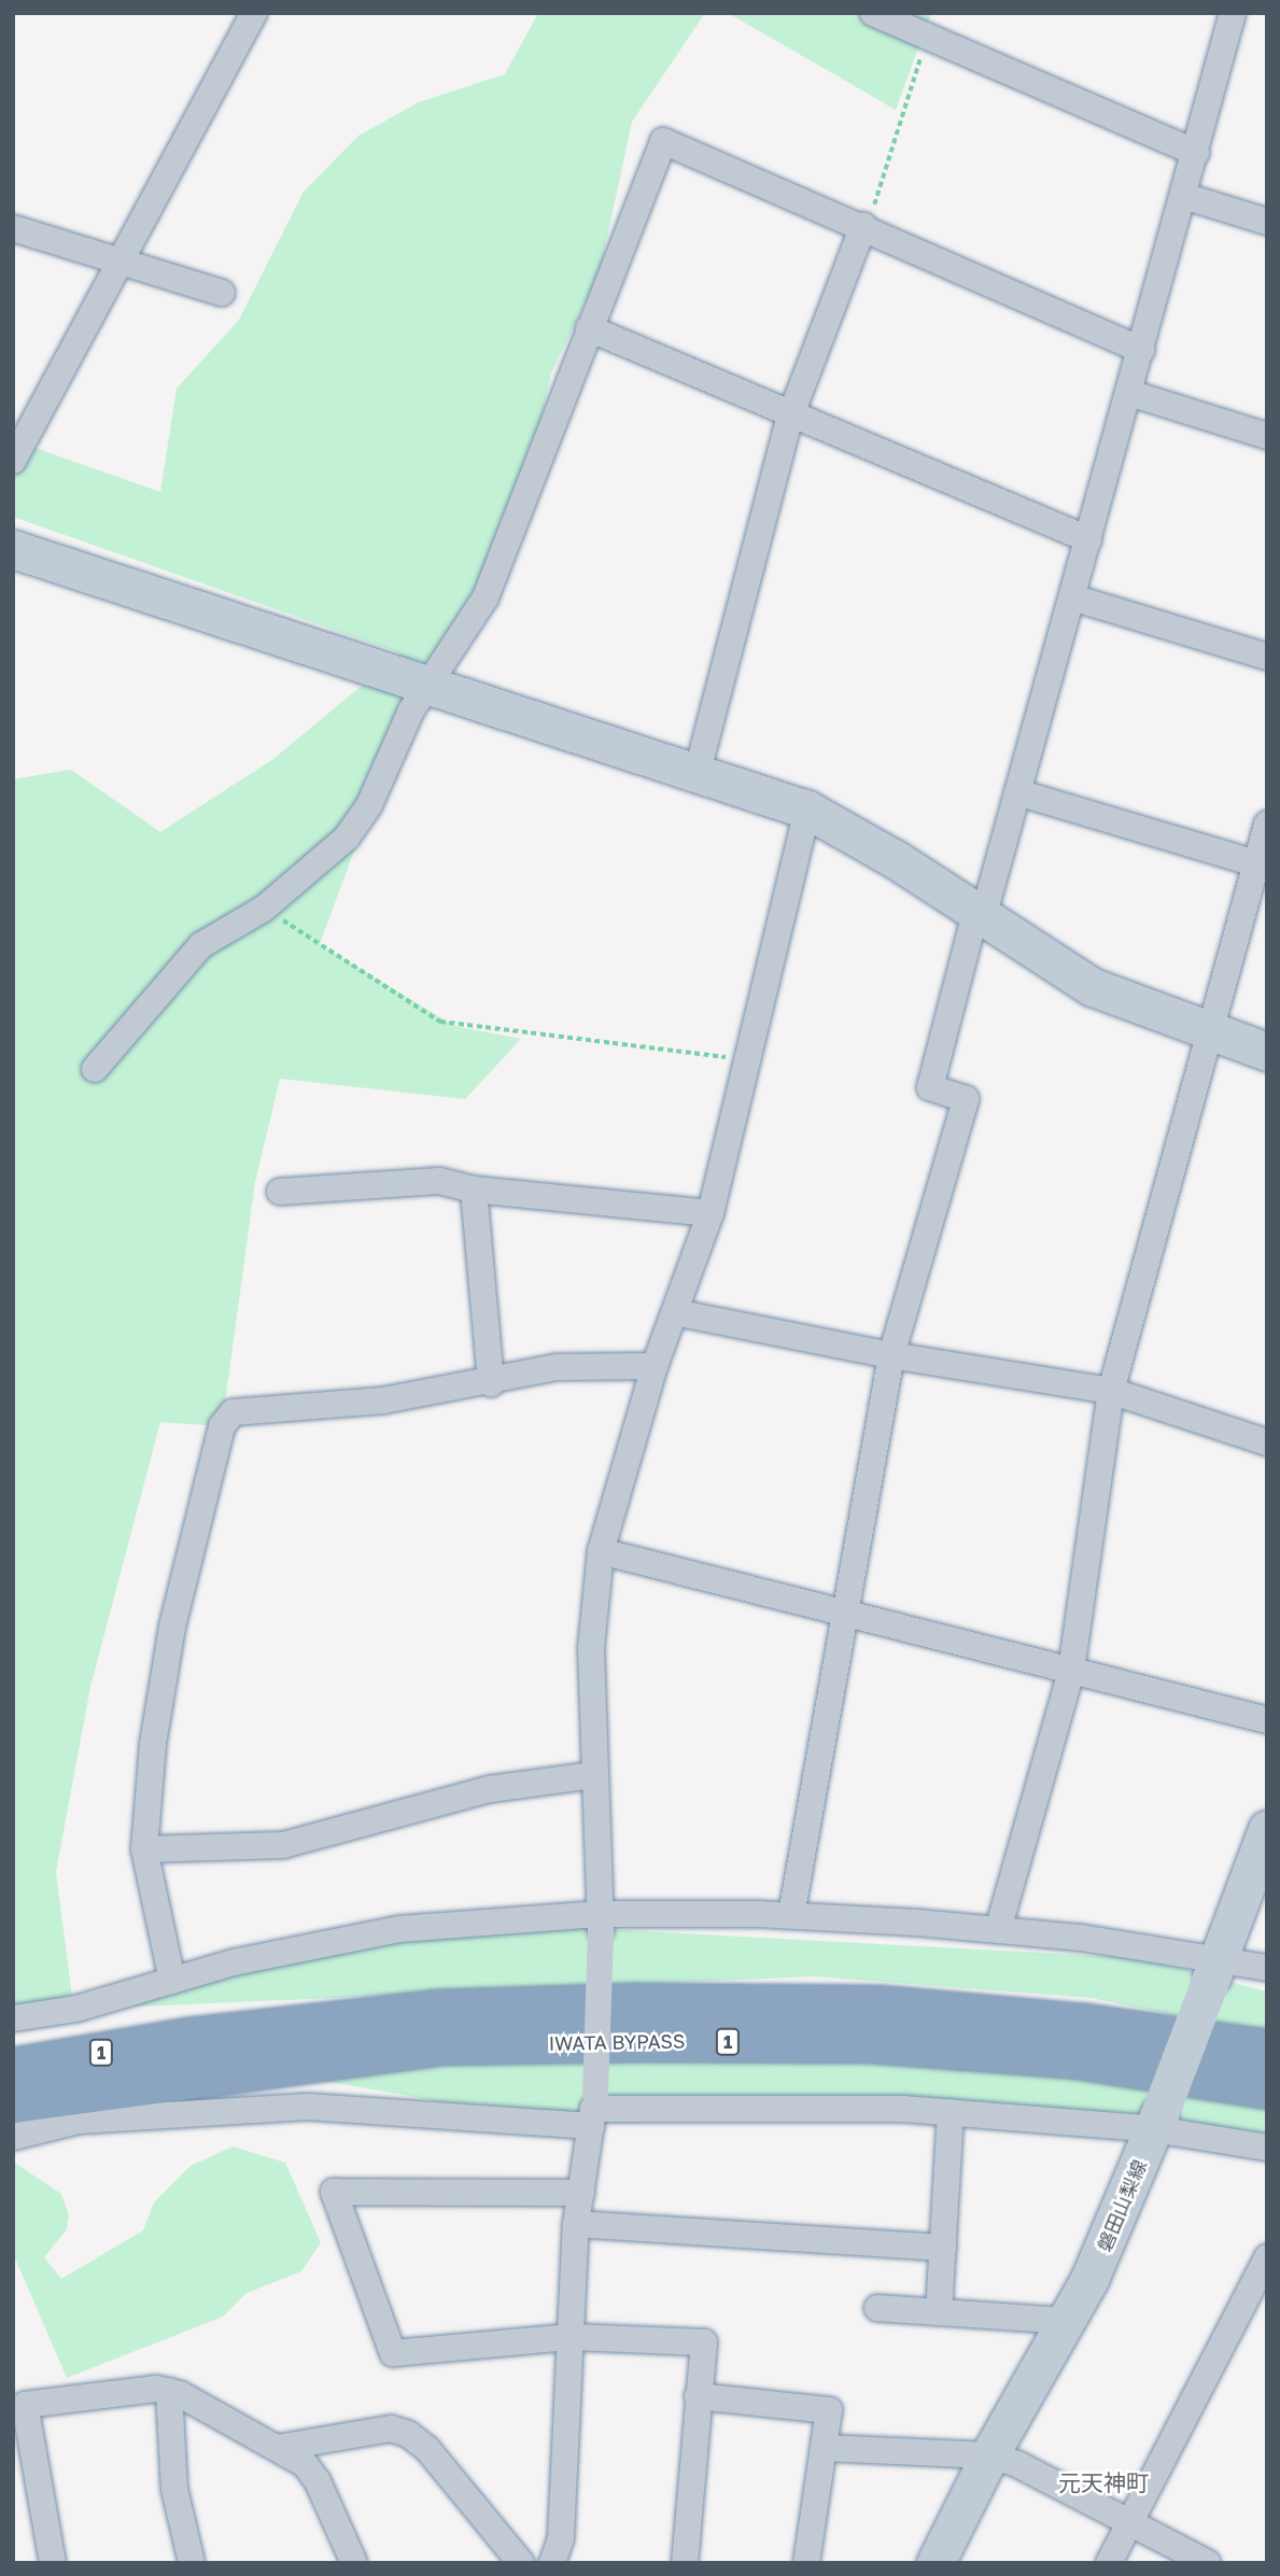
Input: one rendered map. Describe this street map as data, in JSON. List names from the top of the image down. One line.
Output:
{"streets":{"highway":["IWATA BYPASS","1"],"street":["磐田山梨線"]},"districts":["元天神町"]}
